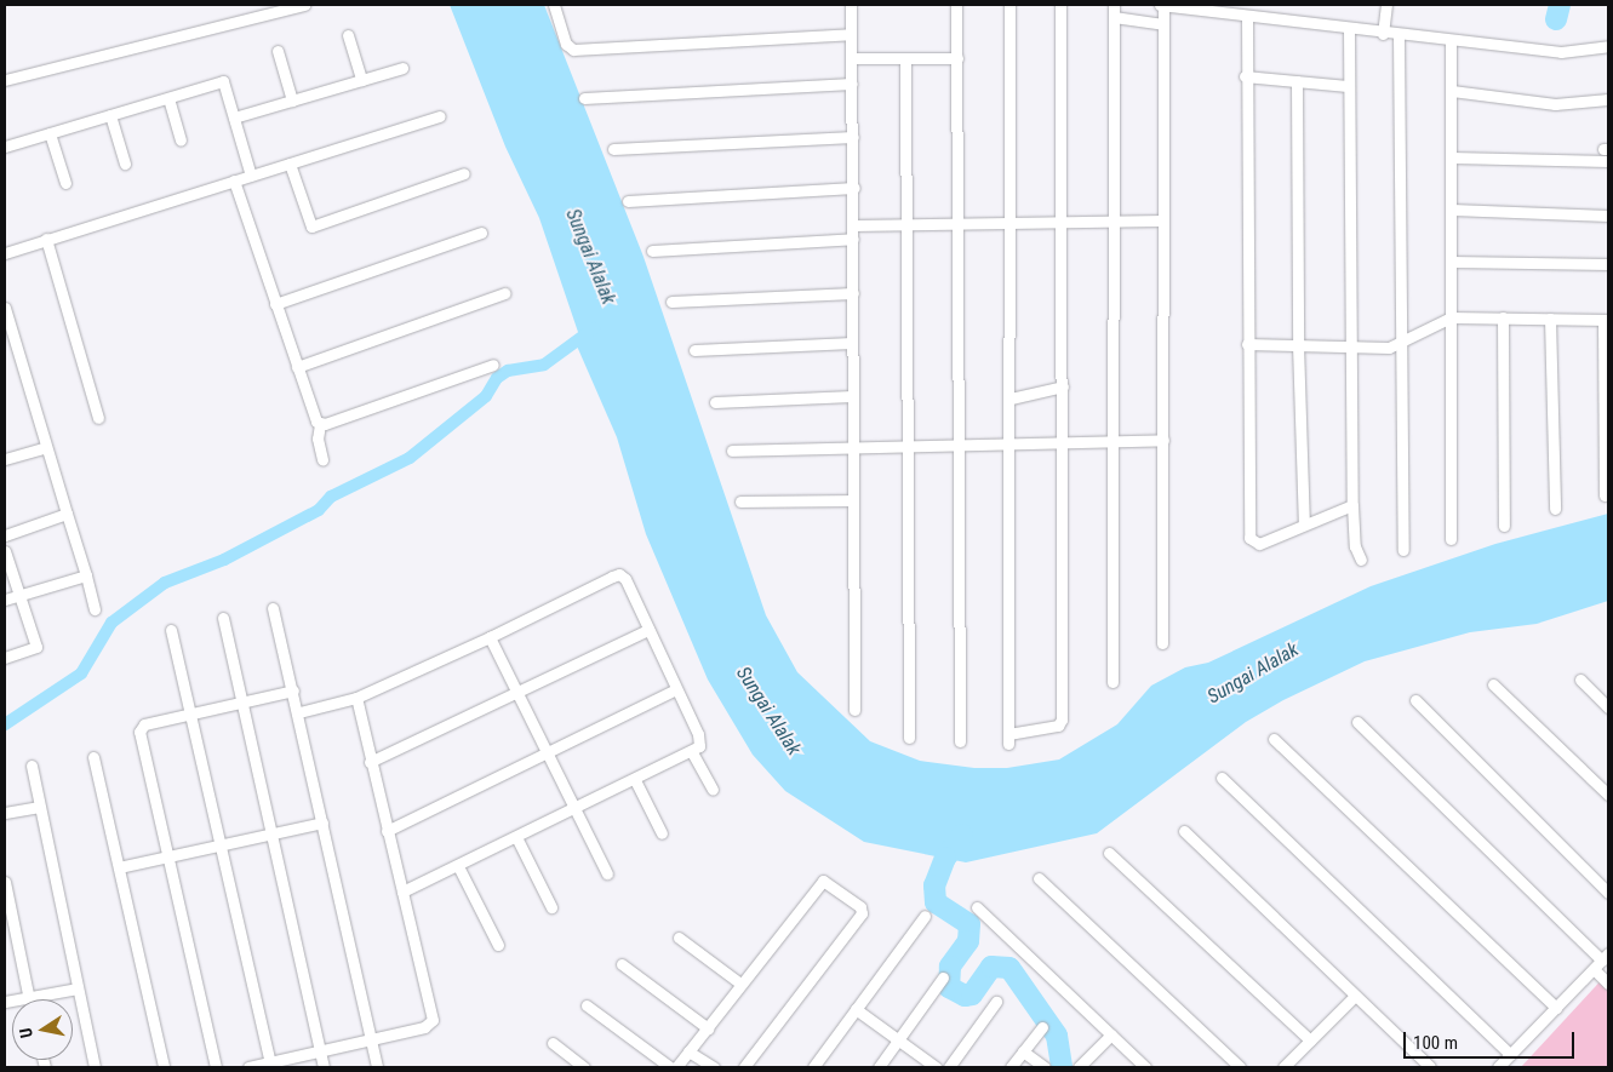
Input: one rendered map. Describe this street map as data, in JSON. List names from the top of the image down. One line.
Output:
{"water":["Sungai Alalak"],"scale_bar":"100 m","north":"left"}
